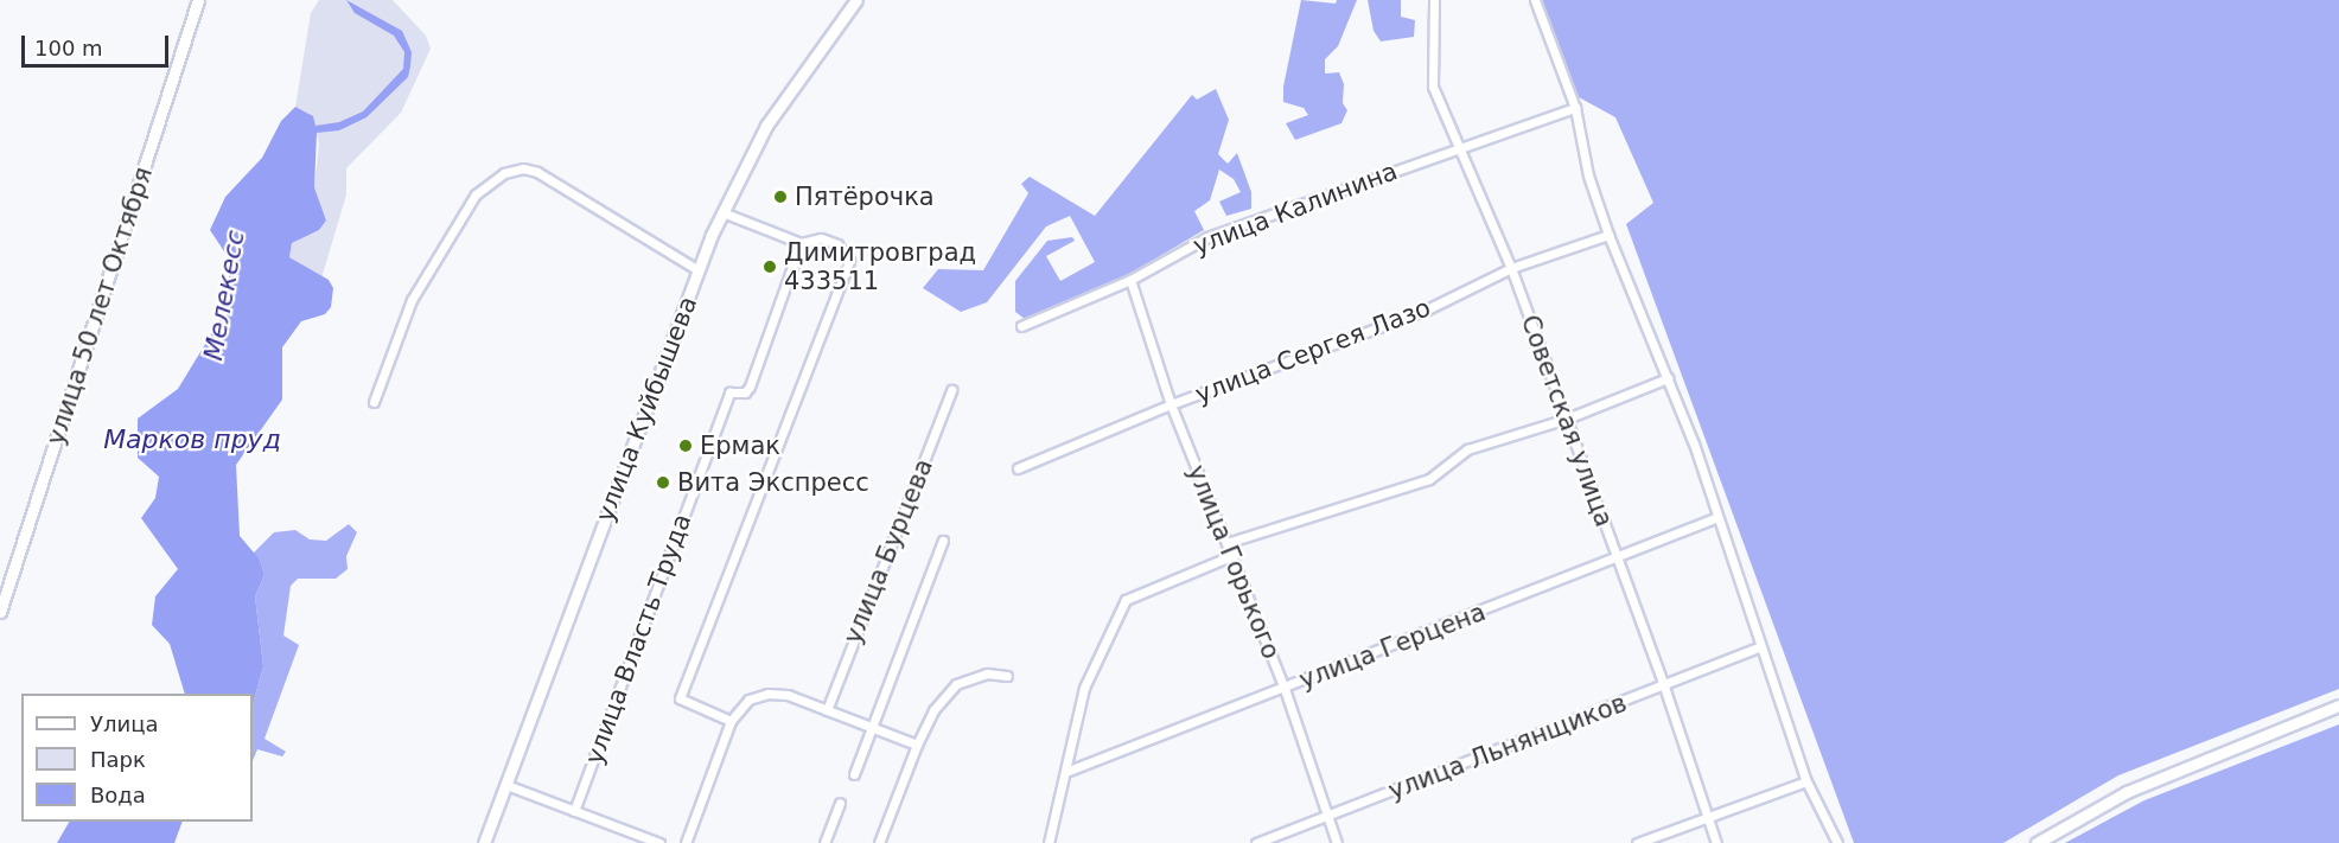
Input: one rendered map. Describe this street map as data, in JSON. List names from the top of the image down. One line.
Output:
{"streets":{"main road":["улица 50 лет Октября","улица Куйбышева"],"street":["улица Калинина","улица Сергея Лазо","Советская улица","улица Бурцева","улица Горького","улица Власть Труда","улица Герцена","улица Льнянщиков"]},"crossings":[["улица Калинина","Советская улица"],["улица Калинина","улица Горького"],["улица Сергея Лазо","Советская улица"],["улица Сергея Лазо","улица Горького"],["Советская улица","улица Герцена"],["Советская улица","улица Льнянщиков"],["улица Горького","улица Герцена"],["улица Горького","улица Льнянщиков"]],"water":["Мелекесс","Марков пруд"],"places":["Пятёрочка","Димитровград 433511","Ермак","Вита Экспресс"],"legend":["Улица","Парк","Вода"],"scale_bar":"100 m"}
